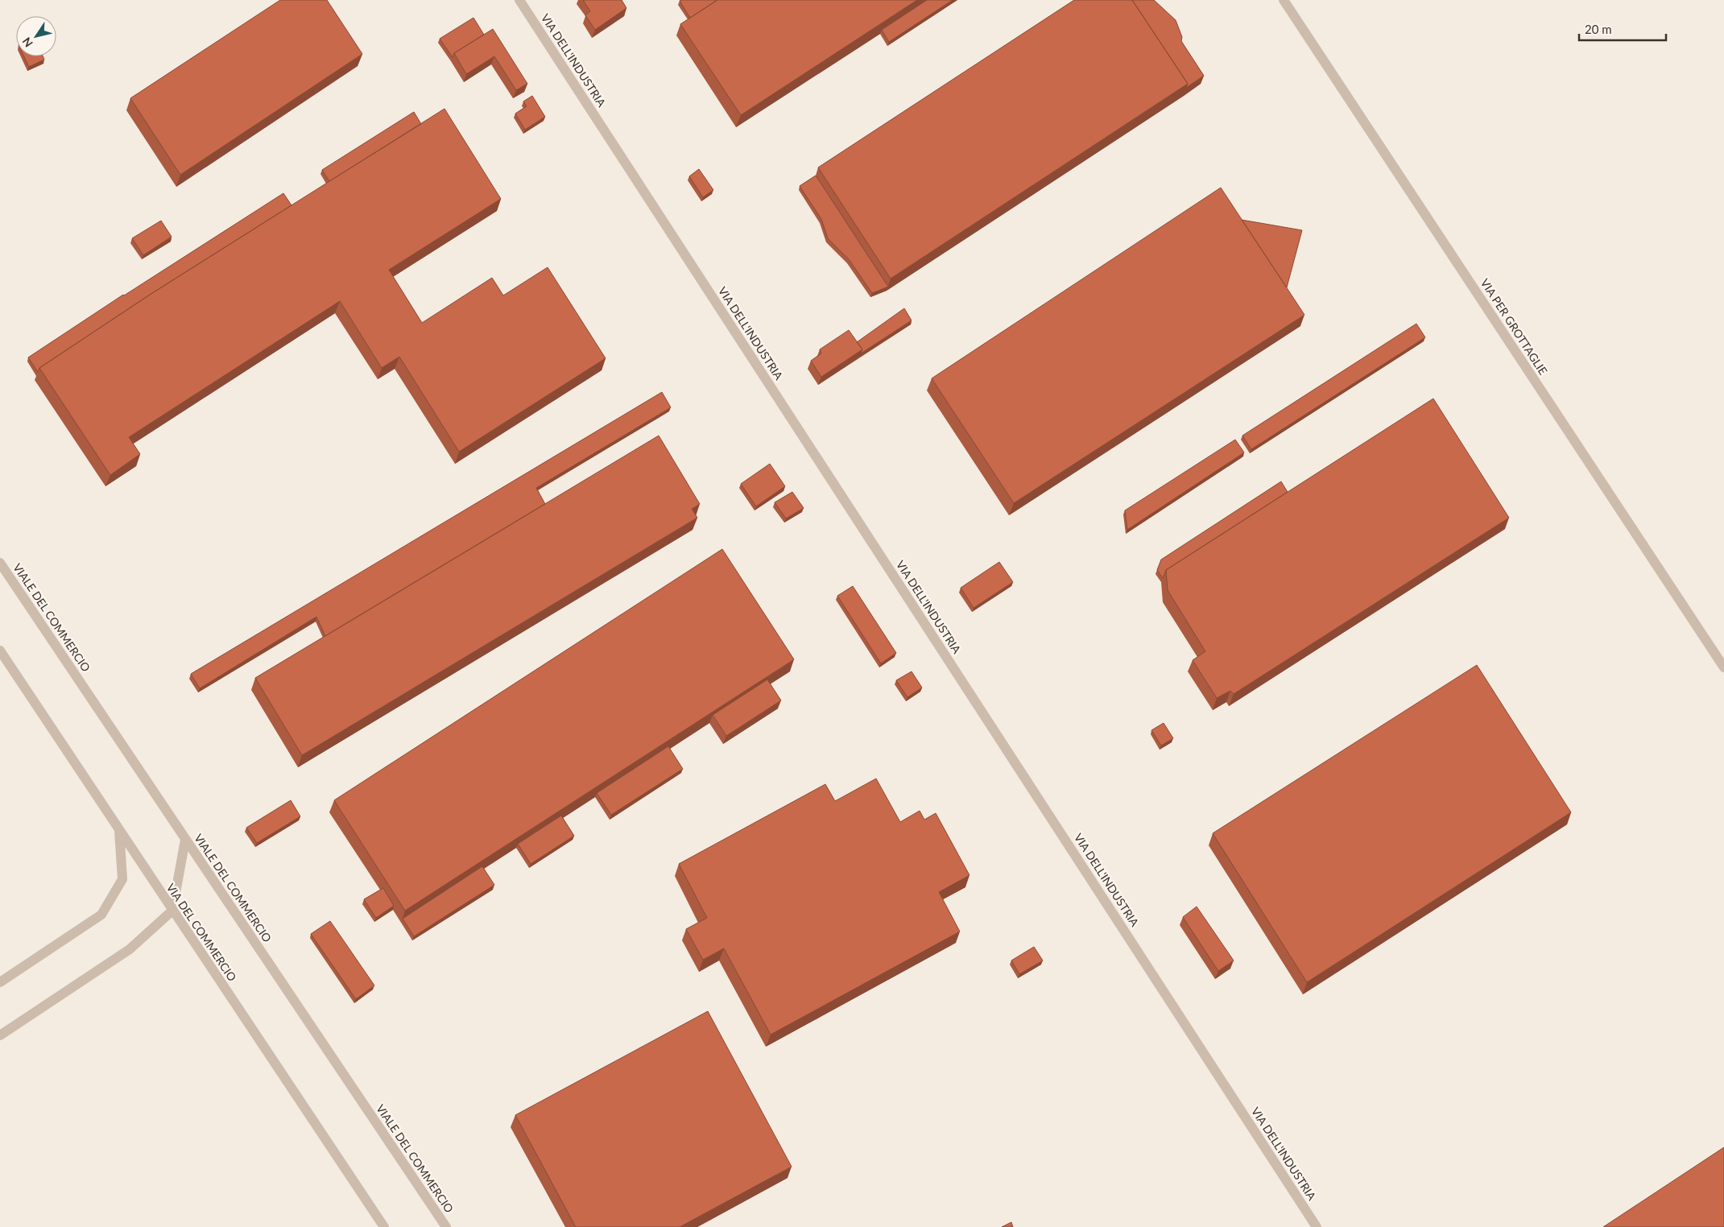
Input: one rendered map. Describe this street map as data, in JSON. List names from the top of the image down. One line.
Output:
{"streets":{"street":["VIA DELL'INDUSTRIA","VIA PER GROTTAGLIE","VIALE DEL COMMERCIO","VIA DEL COMMERCIO"]},"scale_bar":"20 m","north":"bottom left"}
